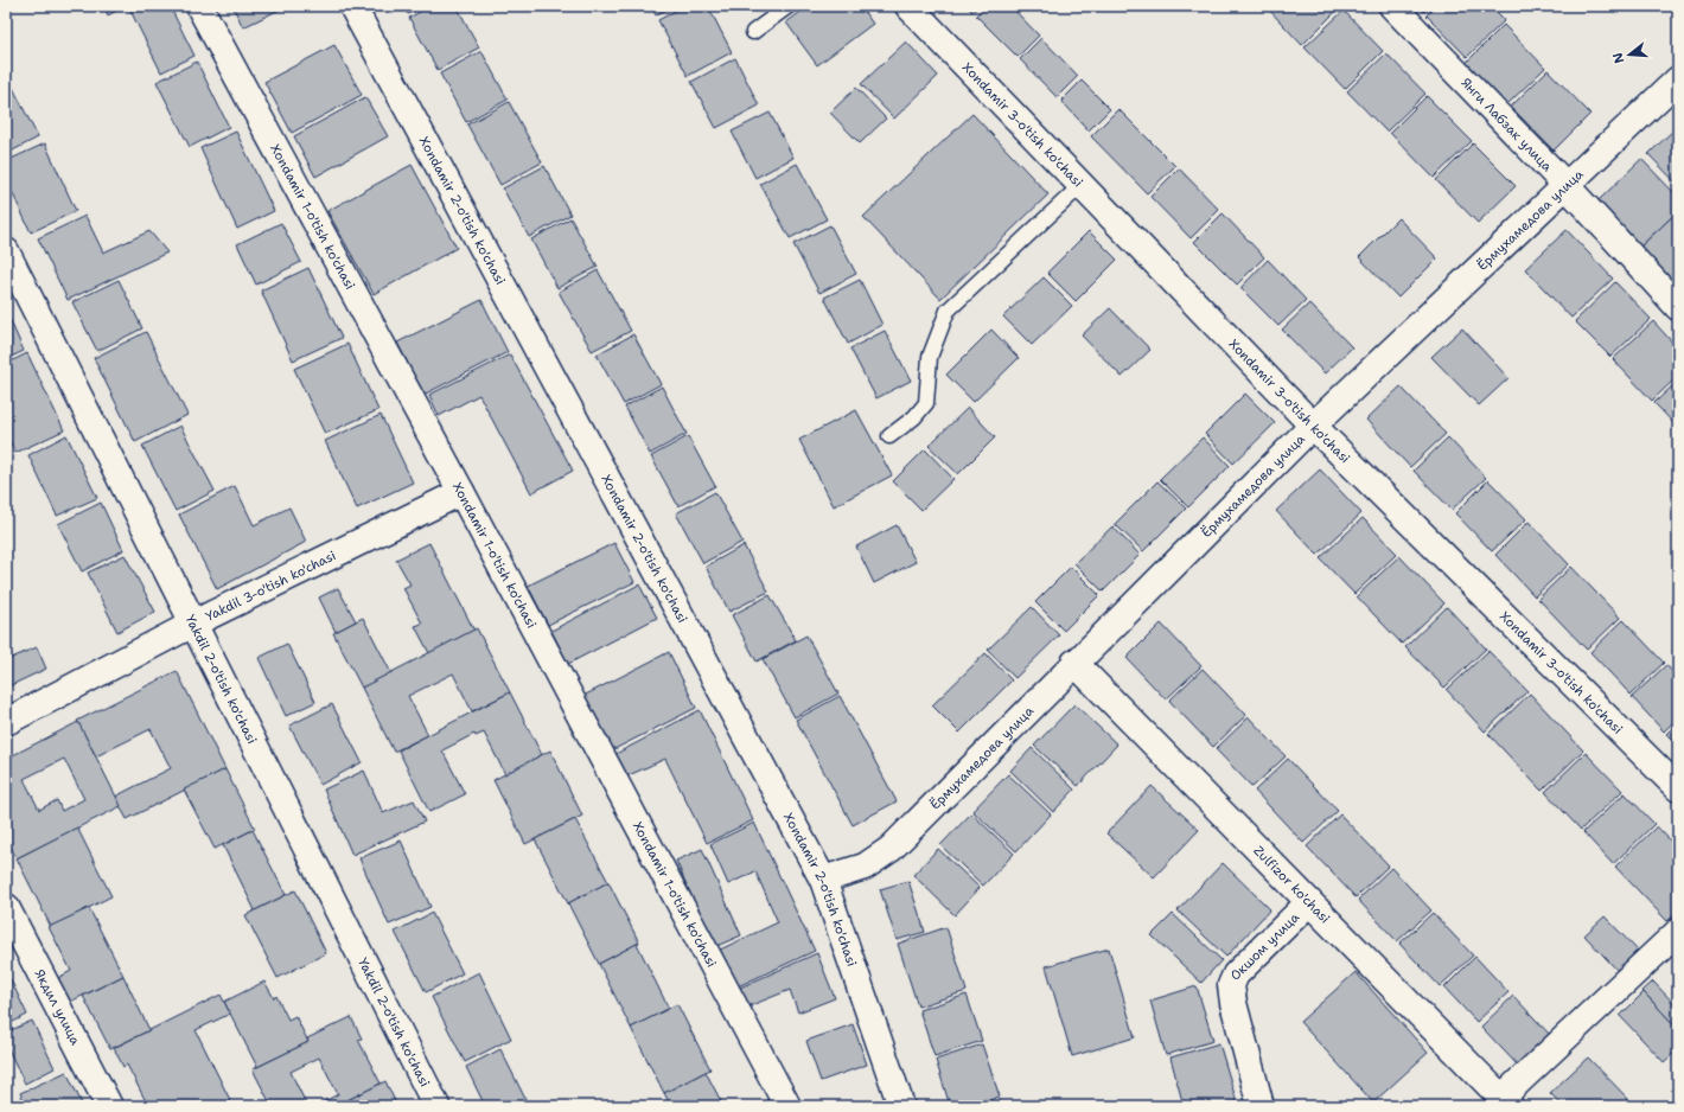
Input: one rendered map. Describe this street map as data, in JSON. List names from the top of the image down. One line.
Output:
{"streets":{"street":["Xondamir 3-o'tish ko'chasi","Янги Лабзак улица","Xondamir 2-o'tish ko'chasi","Xondamir 1-o'tish ko'chasi","Ёрмухамедова улица","Yakdil 3-o'tish ko'chasi","Yakdil 2-o'tish ko'chasi","Zulfizor ko'chasi","Окшом улица","Якдил улица"]},"crossings":[["Xondamir 3-o'tish ko'chasi","Ёрмухамедова улица"],["Янги Лабзак улица","Ёрмухамедова улица"],["Xondamir 2-o'tish ko'chasi","Ёрмухамедова улица"],["Xondamir 1-o'tish ko'chasi","Yakdil 3-o'tish ko'chasi"],["Ёрмухамедова улица","Zulfizor ko'chasi"],["Yakdil 3-o'tish ko'chasi","Yakdil 2-o'tish ko'chasi"],["Zulfizor ko'chasi","Окшом улица"]],"north":"left"}
